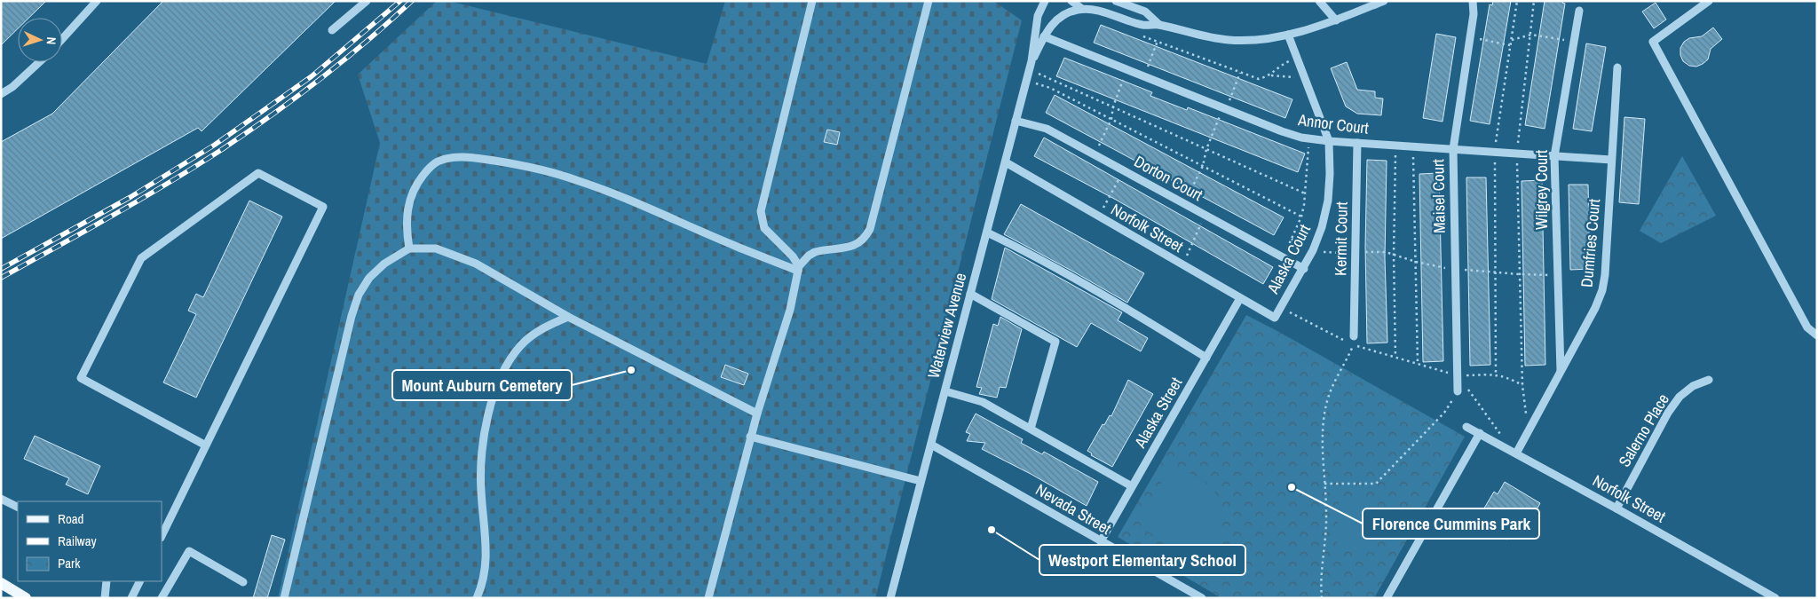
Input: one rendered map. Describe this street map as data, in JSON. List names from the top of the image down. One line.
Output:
{"streets":{"street":["Annor Court","Dorton Court","Wilgrey Court","Maisel Court","Norfolk Street","Kermit Court","Dumfries Court","Alaska Court","Waterview Avenue","Alaska Street","Salerno Place","Nevada Street"]},"crossings":[["Annor Court","Wilgrey Court"],["Annor Court","Maisel Court"],["Annor Court","Kermit Court"],["Annor Court","Dumfries Court"],["Annor Court","Alaska Court"],["Annor Court","Waterview Avenue"],["Dorton Court","Alaska Court"],["Dorton Court","Waterview Avenue"],["Wilgrey Court","Dumfries Court"],["Norfolk Street","Dumfries Court"],["Norfolk Street","Alaska Court"],["Norfolk Street","Waterview Avenue"],["Norfolk Street","Alaska Street"],["Norfolk Street","Salerno Place"],["Waterview Avenue","Nevada Street"],["Alaska Street","Nevada Street"]],"places":["Mount Auburn Cemetery","Florence Cummins Park","Westport Elementary School"],"legend":["Road","Railway","Park"],"north":"right"}
